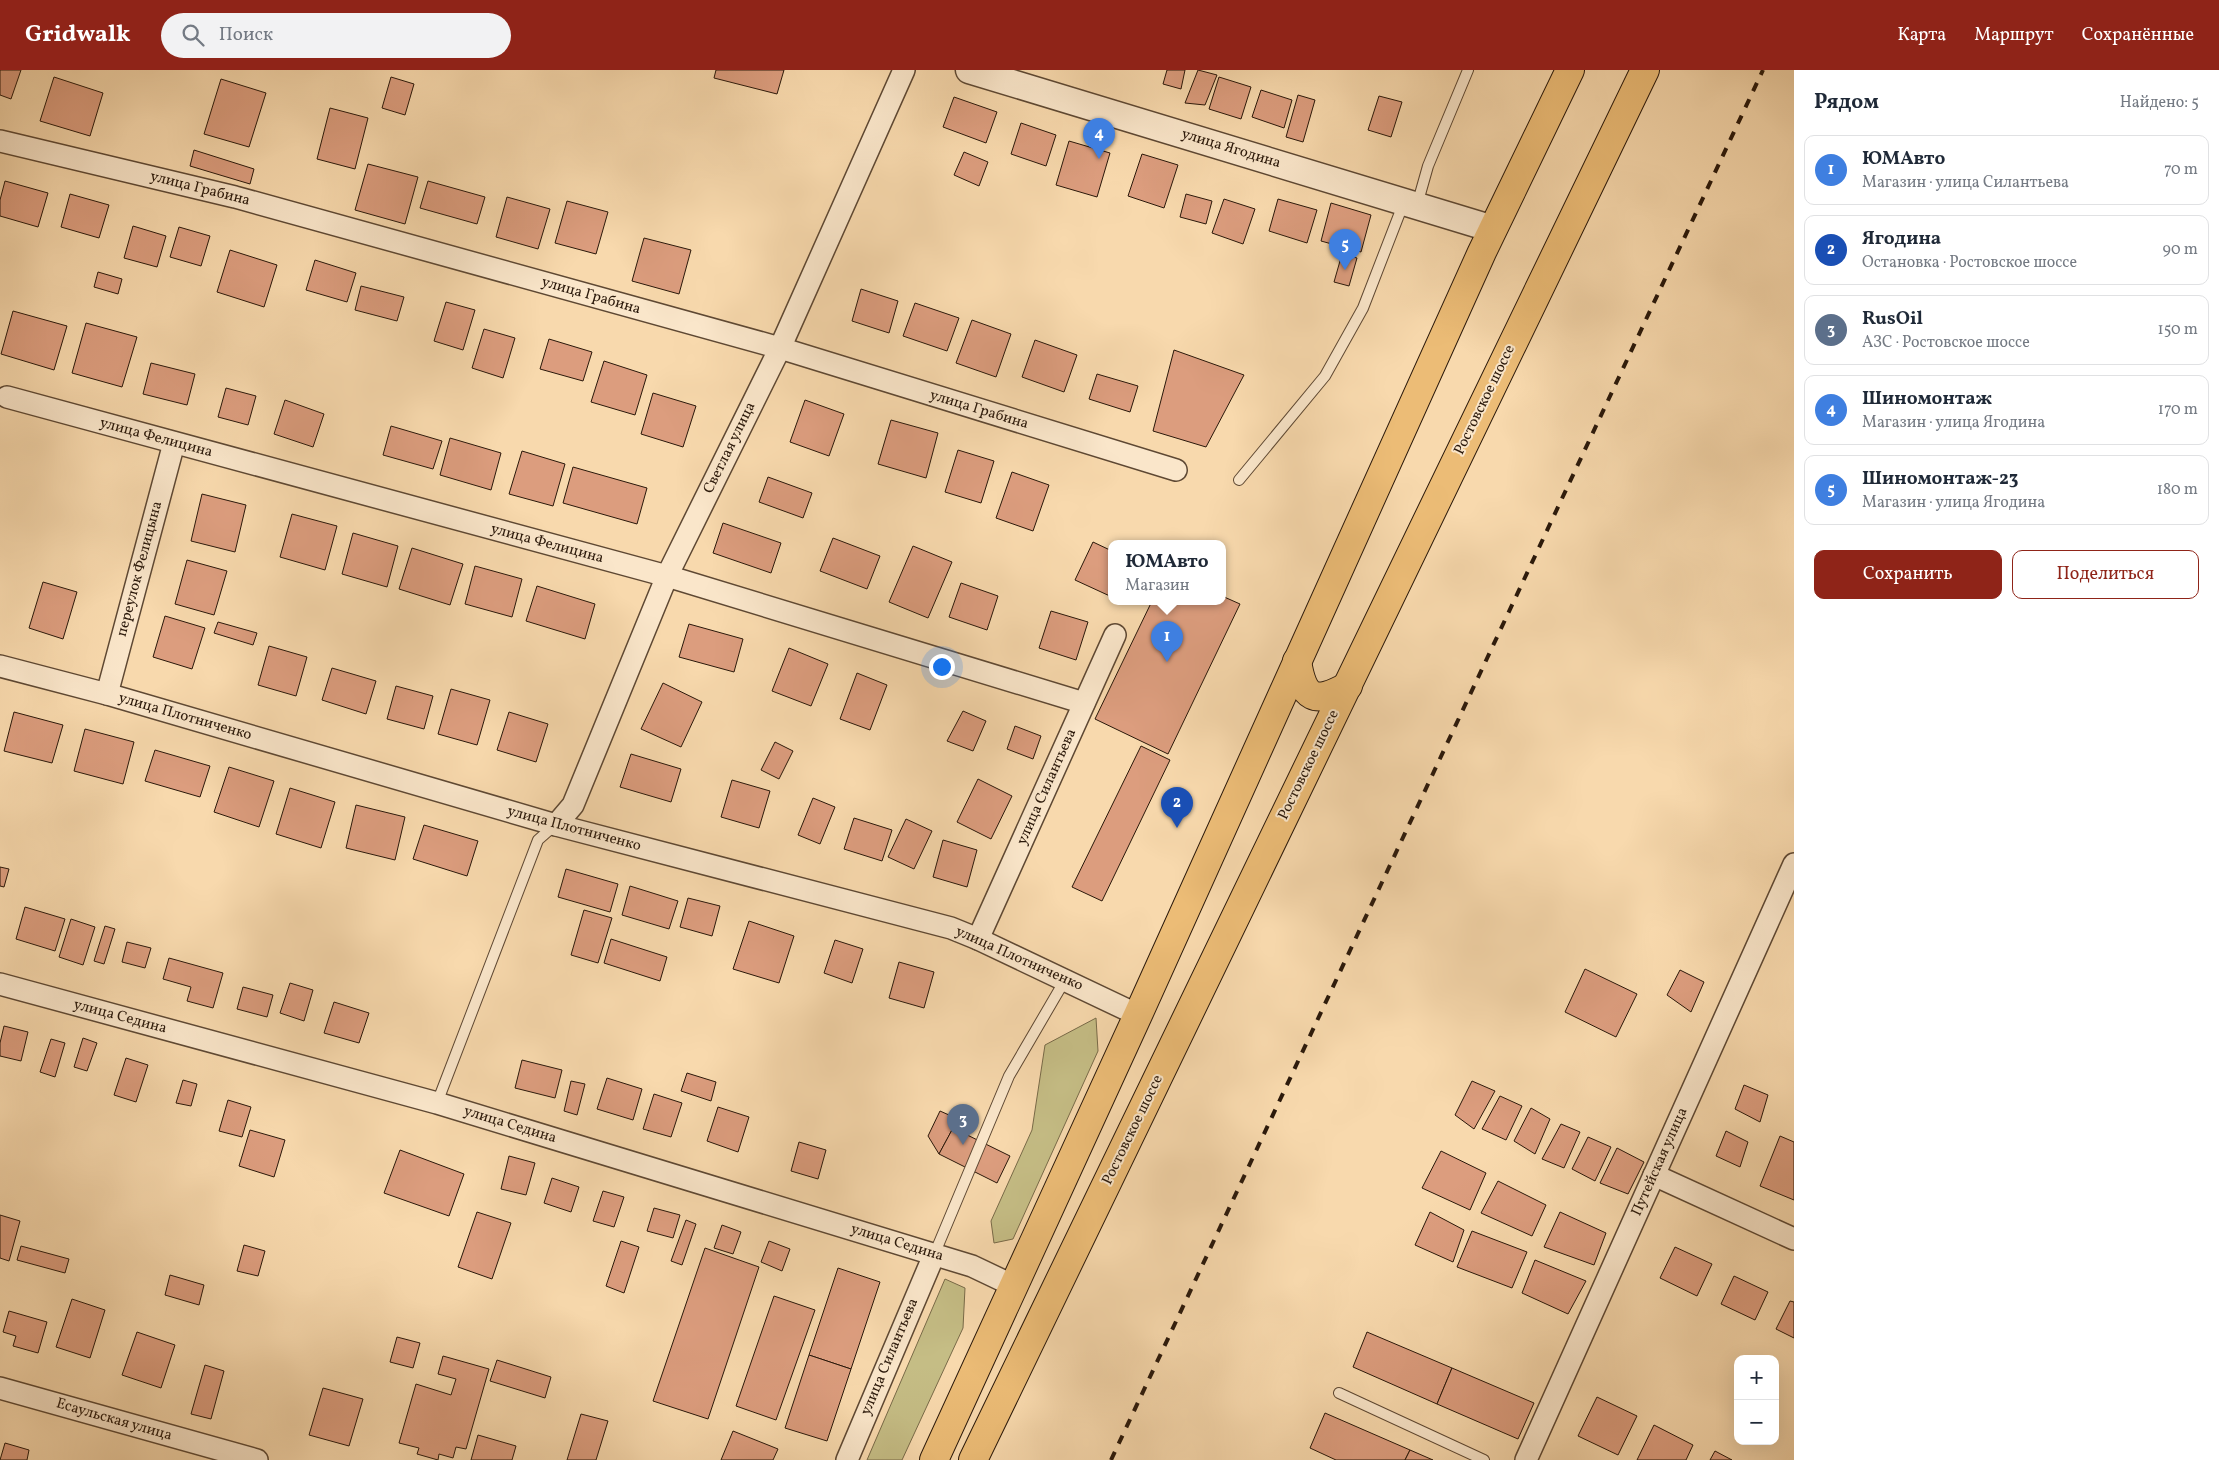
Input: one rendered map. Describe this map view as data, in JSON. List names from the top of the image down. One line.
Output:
{"streets":{"highway":["Ростовское шоссе"],"street":["улица Ягодина","улица Грабина","улица Фелицина","Светлая улица","переулок Фелицына","улица Плотниченко","улица Силантьева","улица Седина","Путейская улица","Есаульская улица"]},"crossings":[["улица Грабина","Светлая улица"],["улица Фелицина","Светлая улица"],["улица Фелицина","переулок Фелицына"],["улица Фелицина","улица Силантьева"],["Светлая улица","улица Плотниченко"],["переулок Фелицына","улица Плотниченко"],["улица Плотниченко","улица Силантьева"],["улица Силантьева","улица Седина"]],"page":{"header":"Gridwalk","search":"Поиск","nav":["Карта","Маршрут","Сохранённые"],"heading":["Рядом","Найдено: 5"],"pins":["4","5","1","2","3"],"list":[{"mark":"1","name":"ЮМАвто","note":"Магазин · улица Силантьева","value":"70 m"},{"mark":"2","name":"Ягодина","note":"Остановка · Ростовское шоссе","value":"90 m"},{"mark":"3","name":"RusOil","note":"АЗС · Ростовское шоссе","value":"150 m"},{"mark":"4","name":"Шиномонтаж","note":"Магазин · улица Ягодина","value":"170 m"},{"mark":"5","name":"Шиномонтаж-23","note":"Магазин · улица Ягодина","value":"180 m"}],"buttons":["Сохранить","Поделиться"],"popup":["ЮМАвто","Магазин"],"map_buttons":["+","−"]}}
